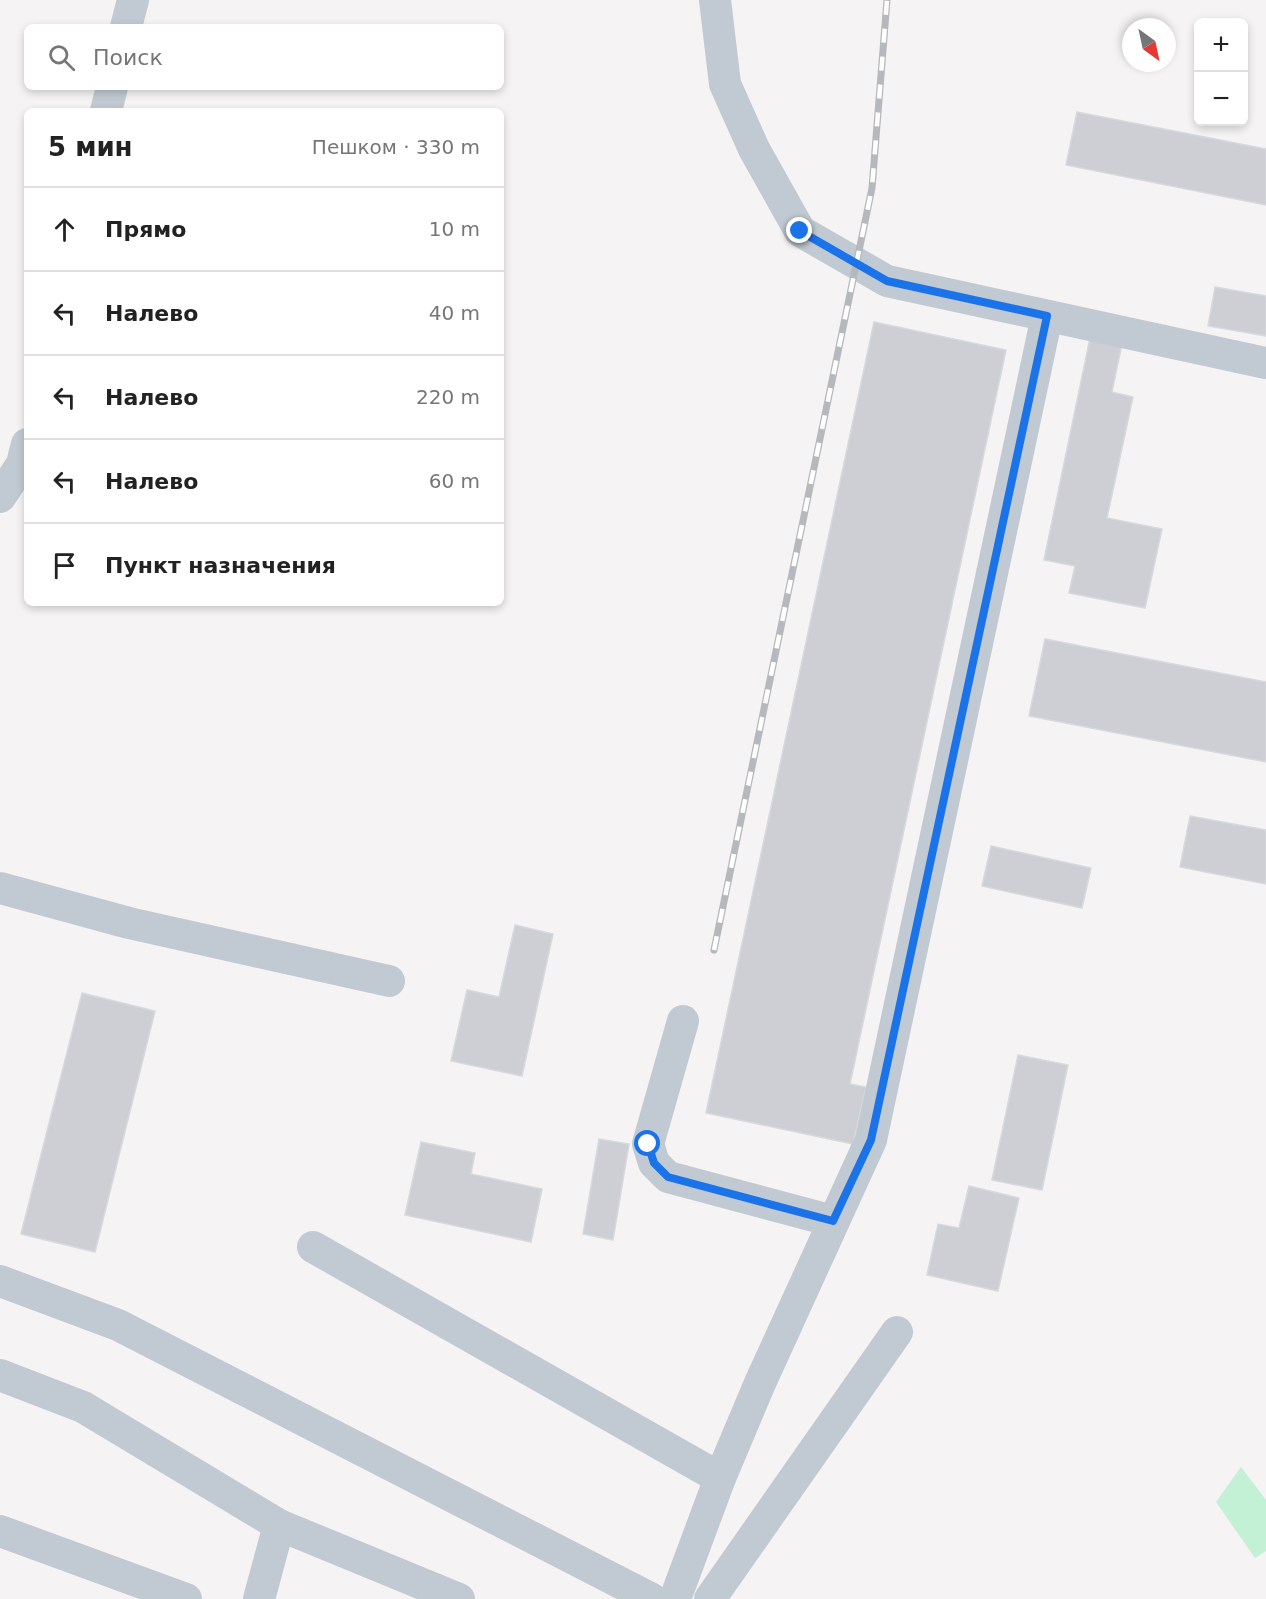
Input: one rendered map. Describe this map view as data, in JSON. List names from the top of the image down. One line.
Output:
{"north":"bottom right","page":{"map_buttons":["+","−"],"search":"Поиск","heading":["5 мин","Пешком · 330 m"],"list":[["Прямо","10 m"],["Налево","40 m"],["Налево","220 m"],["Налево","60 m"],"Пункт назначения"]}}
